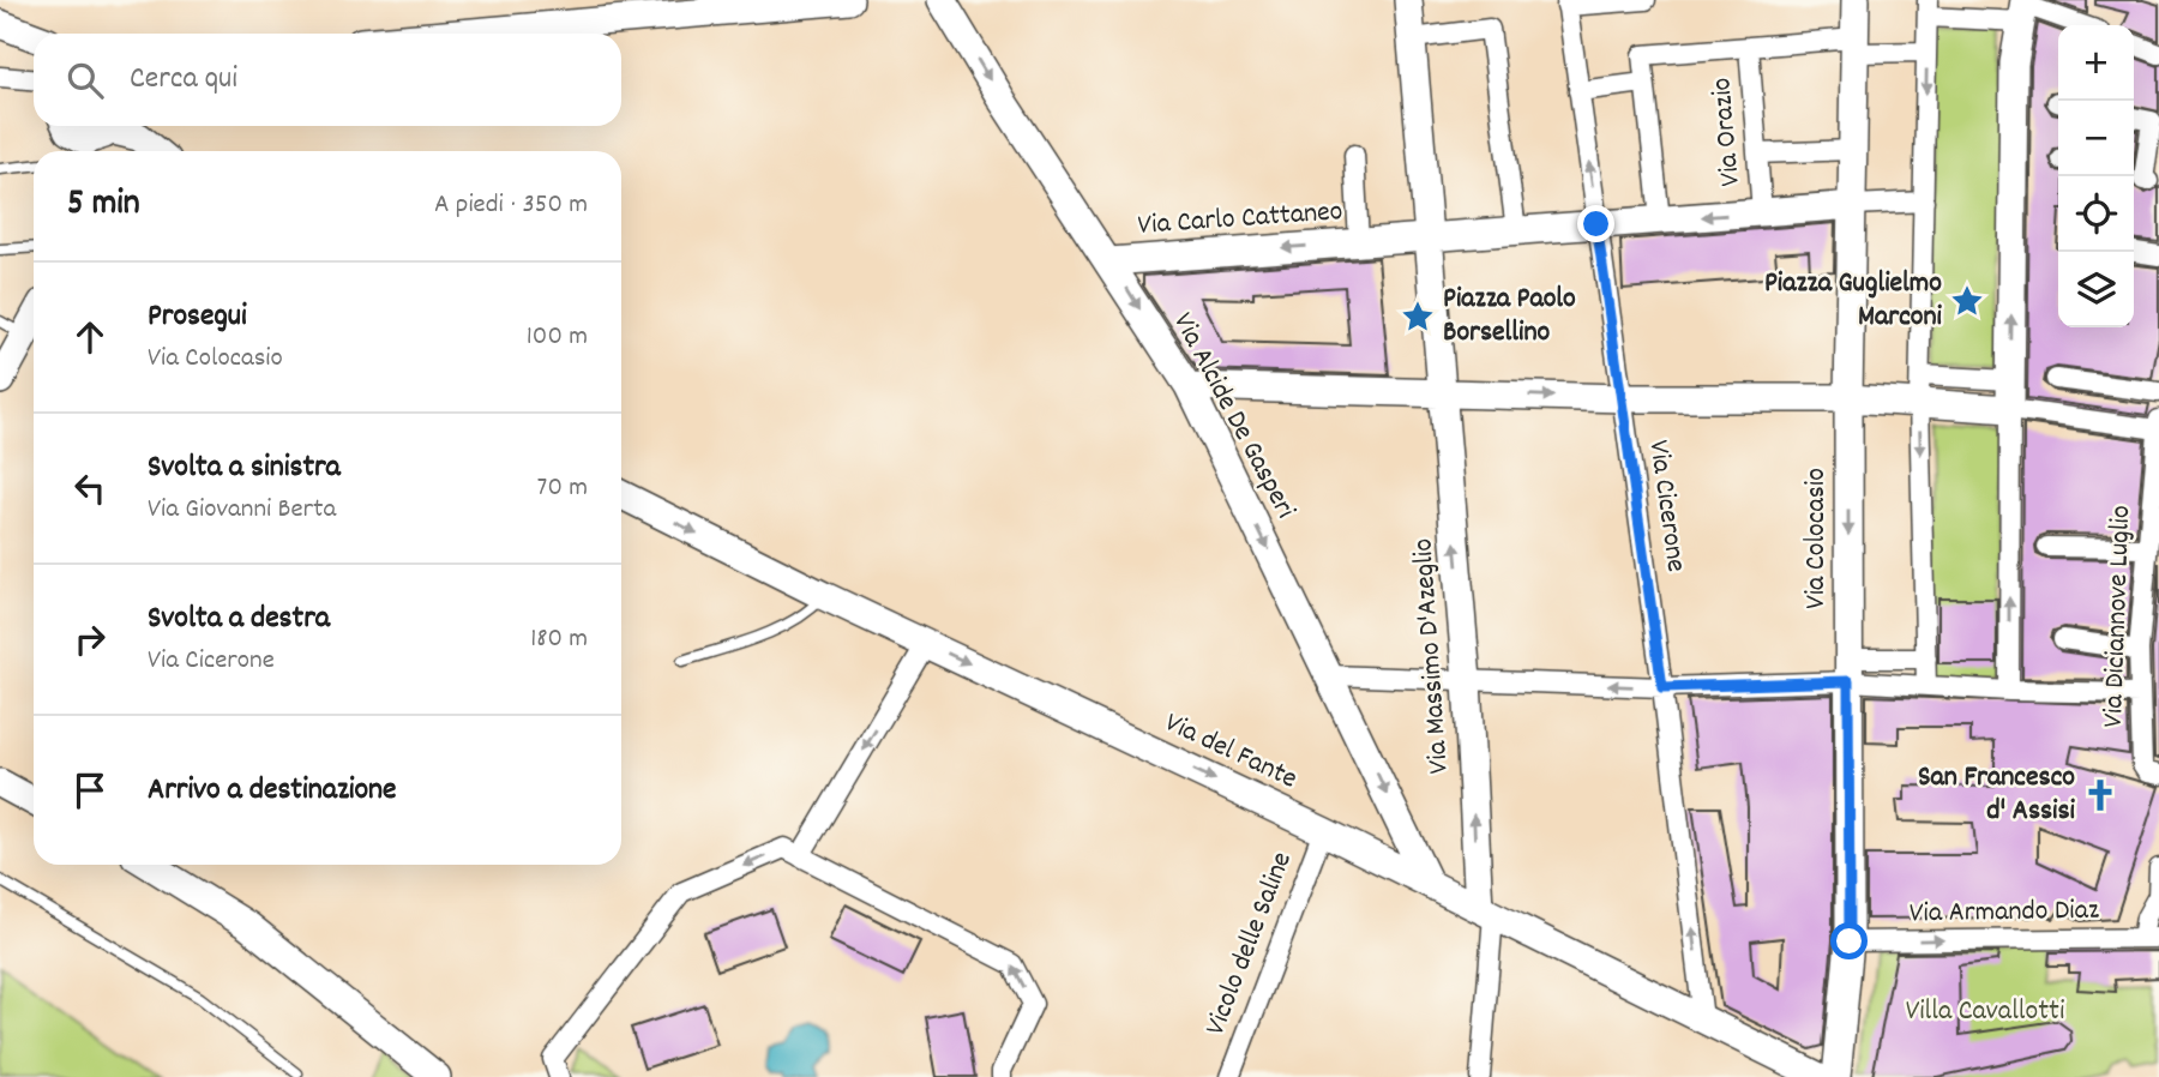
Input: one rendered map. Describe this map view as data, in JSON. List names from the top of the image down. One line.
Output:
{"streets":{"street":["Via Orazio","Via Carlo Cattaneo","Via Alcide De Gasperi","Via Cicerone","Via Colocasio","Via Diciannove Luglio","Via Massimo D'Azeglio","Via del Fante","Via Armando Diaz","Vicolo delle Saline"]},"crossings":[["Via Carlo Cattaneo","Via Alcide De Gasperi"],["Via Carlo Cattaneo","Via Massimo D'Azeglio"],["Via Alcide De Gasperi","Via del Fante"],["Via Cicerone","Via del Fante"],["Via Colocasio","Via Armando Diaz"],["Via Massimo D'Azeglio","Via del Fante"],["Via del Fante","Vicolo delle Saline"]],"one_way":["Via Alcide De Gasperi","Via Massimo D'Azeglio","Via del Fante","Via Armando Diaz"],"parks":["Villa Cavallotti"],"places":{"place":["Piazza Guglielmo Marconi","Piazza Paolo Borsellino"],"church":["San Francesco d' Assisi"]},"page":{"map_buttons":["+","−"],"search":"Cerca qui","heading":["5 min","A piedi · 350 m"],"list":[["Prosegui","Via Colocasio","100 m"],["Svolta a sinistra","Via Giovanni Berta","70 m"],["Svolta a destra","Via Cicerone","180 m"],"Arrivo a destinazione"]}}
